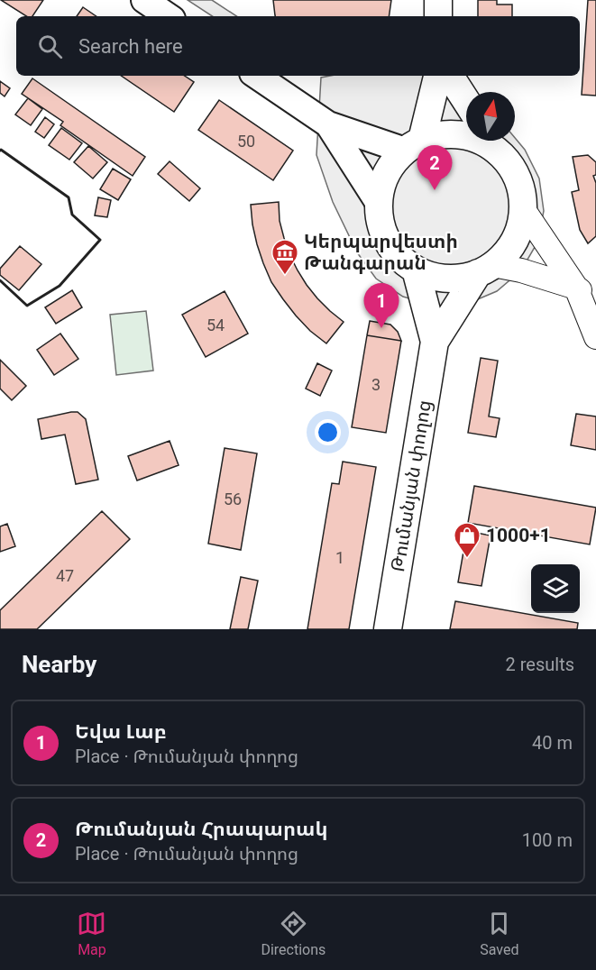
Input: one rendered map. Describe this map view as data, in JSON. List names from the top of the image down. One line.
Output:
{"streets":{"highway":["Թումանյան փողոց"]},"places":{"museum":["Կերպարվեստի Թանգարան"],"shop":["1000+1"]},"house_numbers":["50","54","3","56","1","47"],"north":"top","page":{"search":"Search here","pins":["2","1"],"heading":["Nearby","2 results"],"list":[{"mark":"1","name":"Եվա Լաբ","note":"Place · Թումանյան փողոց","value":"40 m"},{"mark":"2","name":"Թումանյան Հրապարակ","note":"Place · Թումանյան փողոց","value":"100 m"}],"nav":["Map","Directions","Saved"]}}
